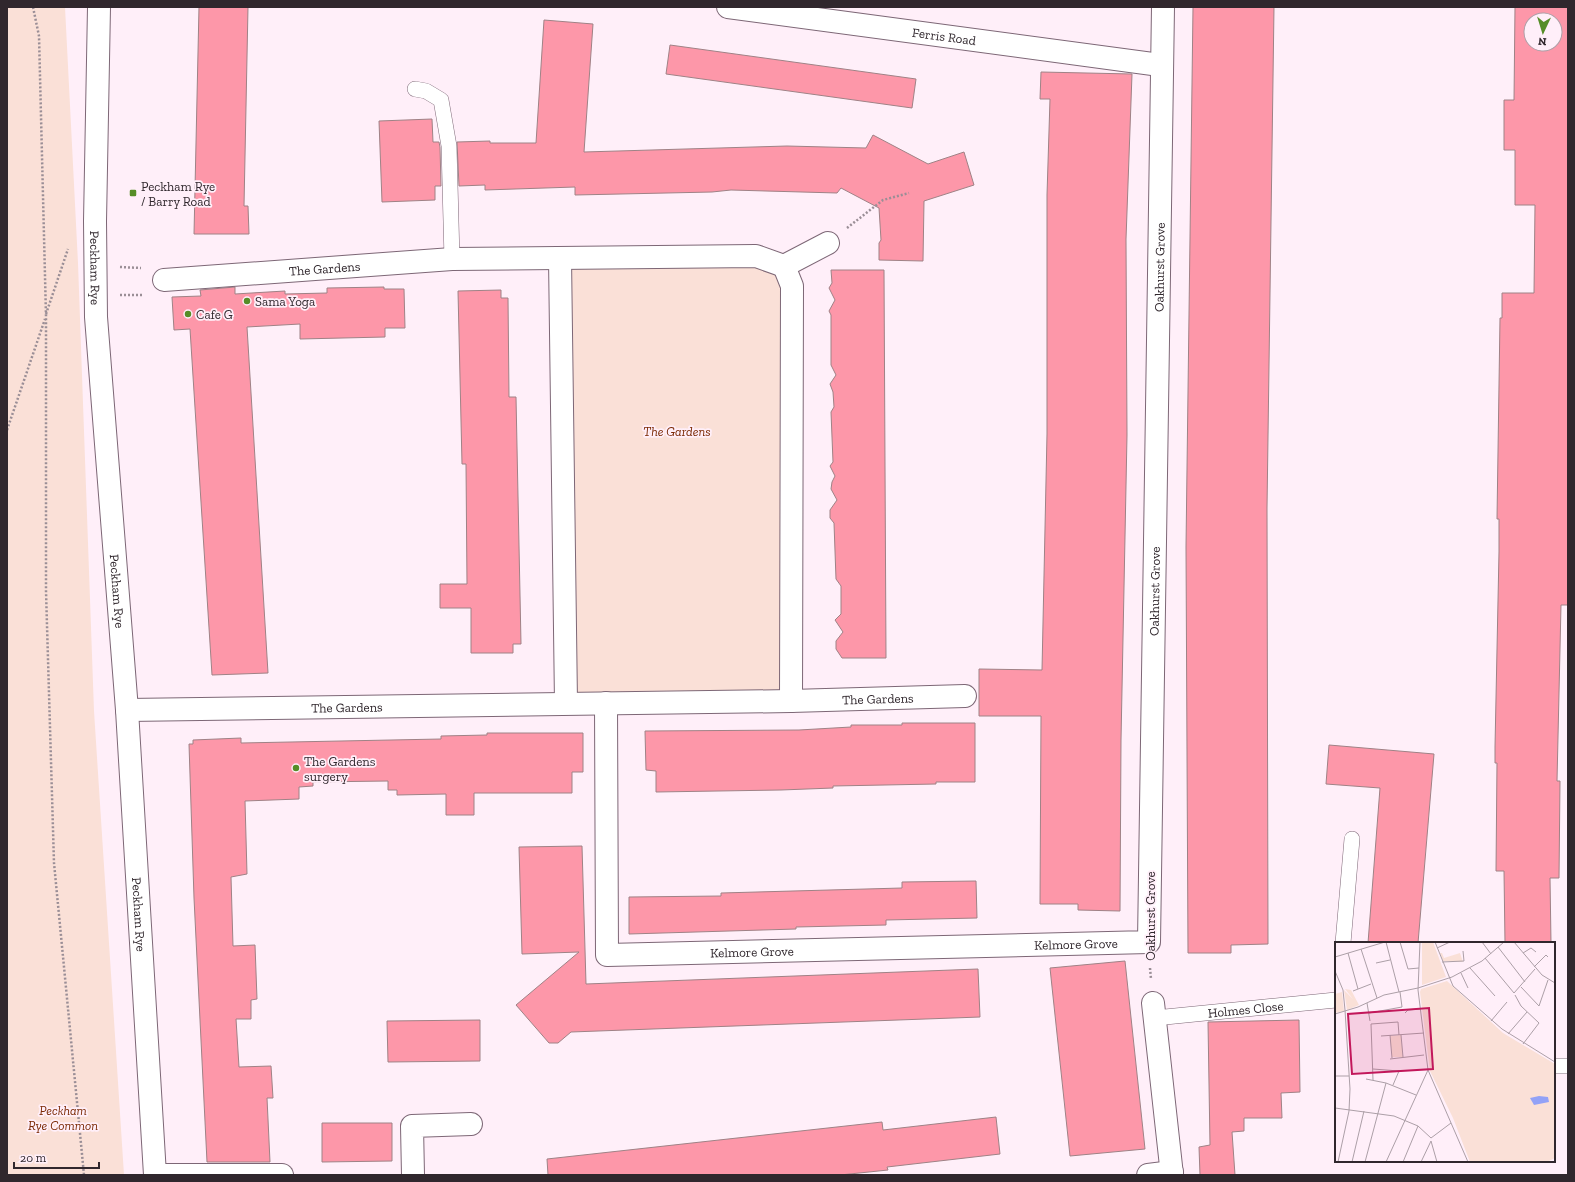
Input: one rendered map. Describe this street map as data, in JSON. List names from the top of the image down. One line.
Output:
{"streets":{"street":["Ferris Road","Peckham Rye","The Gardens","Oakhurst Grove","Kelmore Grove"],"lane":["Holmes Close"]},"crossings":[["Ferris Road","Oakhurst Grove"],["Peckham Rye","The Gardens"],["The Gardens","Kelmore Grove"],["Oakhurst Grove","Kelmore Grove"],["Oakhurst Grove","Holmes Close"]],"parks":["The Gardens","Peckham Rye Common"],"places":{"transit":["Peckham Rye / Barry Road"],"other":["Sama Yoga","Cafe G","The Gardens surgery"]},"scale_bar":"20 m","north":"bottom"}
